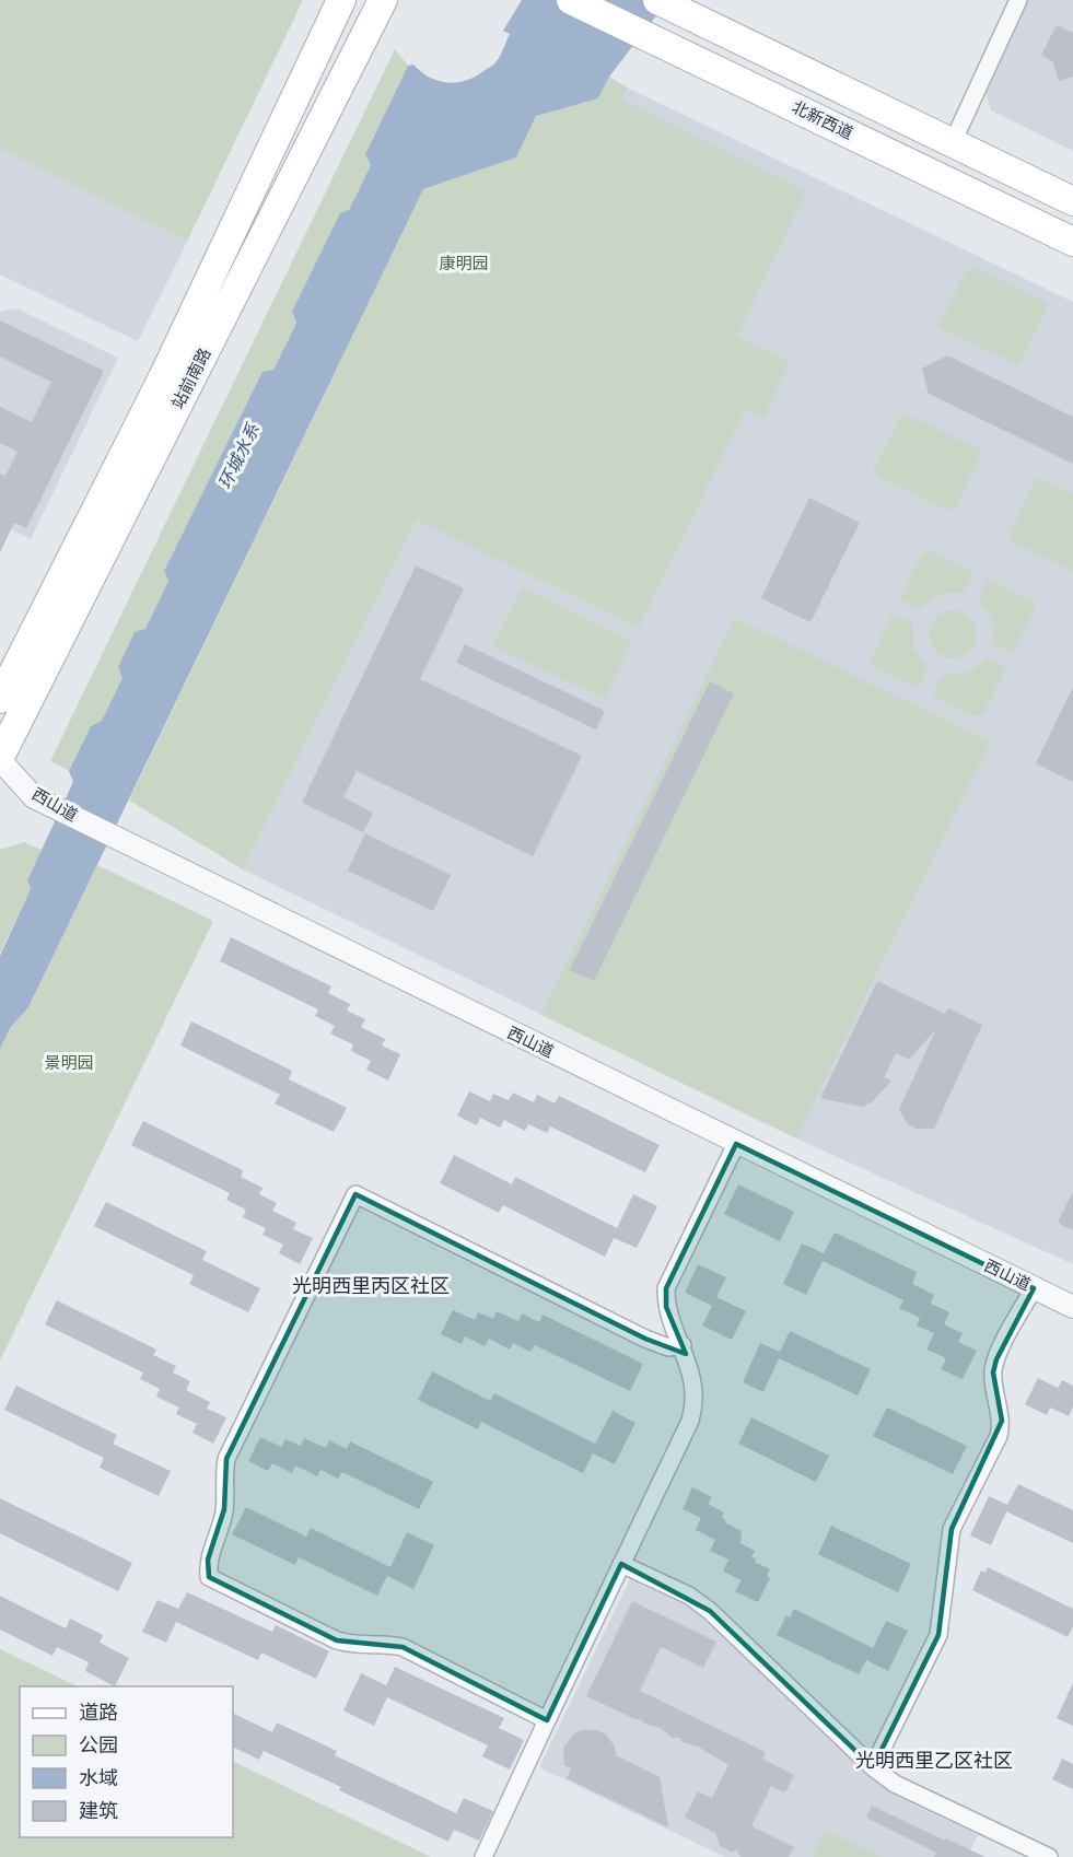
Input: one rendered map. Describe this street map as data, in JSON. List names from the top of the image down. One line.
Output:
{"streets":{"main road":["北新西道","站前南路"],"street":["西山道"]},"crossings":[["站前南路","西山道"]],"districts":["光明西里丙区社区","光明西里乙区社区"],"water":["环城水系"],"parks":["康明园","景明园"],"legend":["道路","公园","水域","建筑"]}
